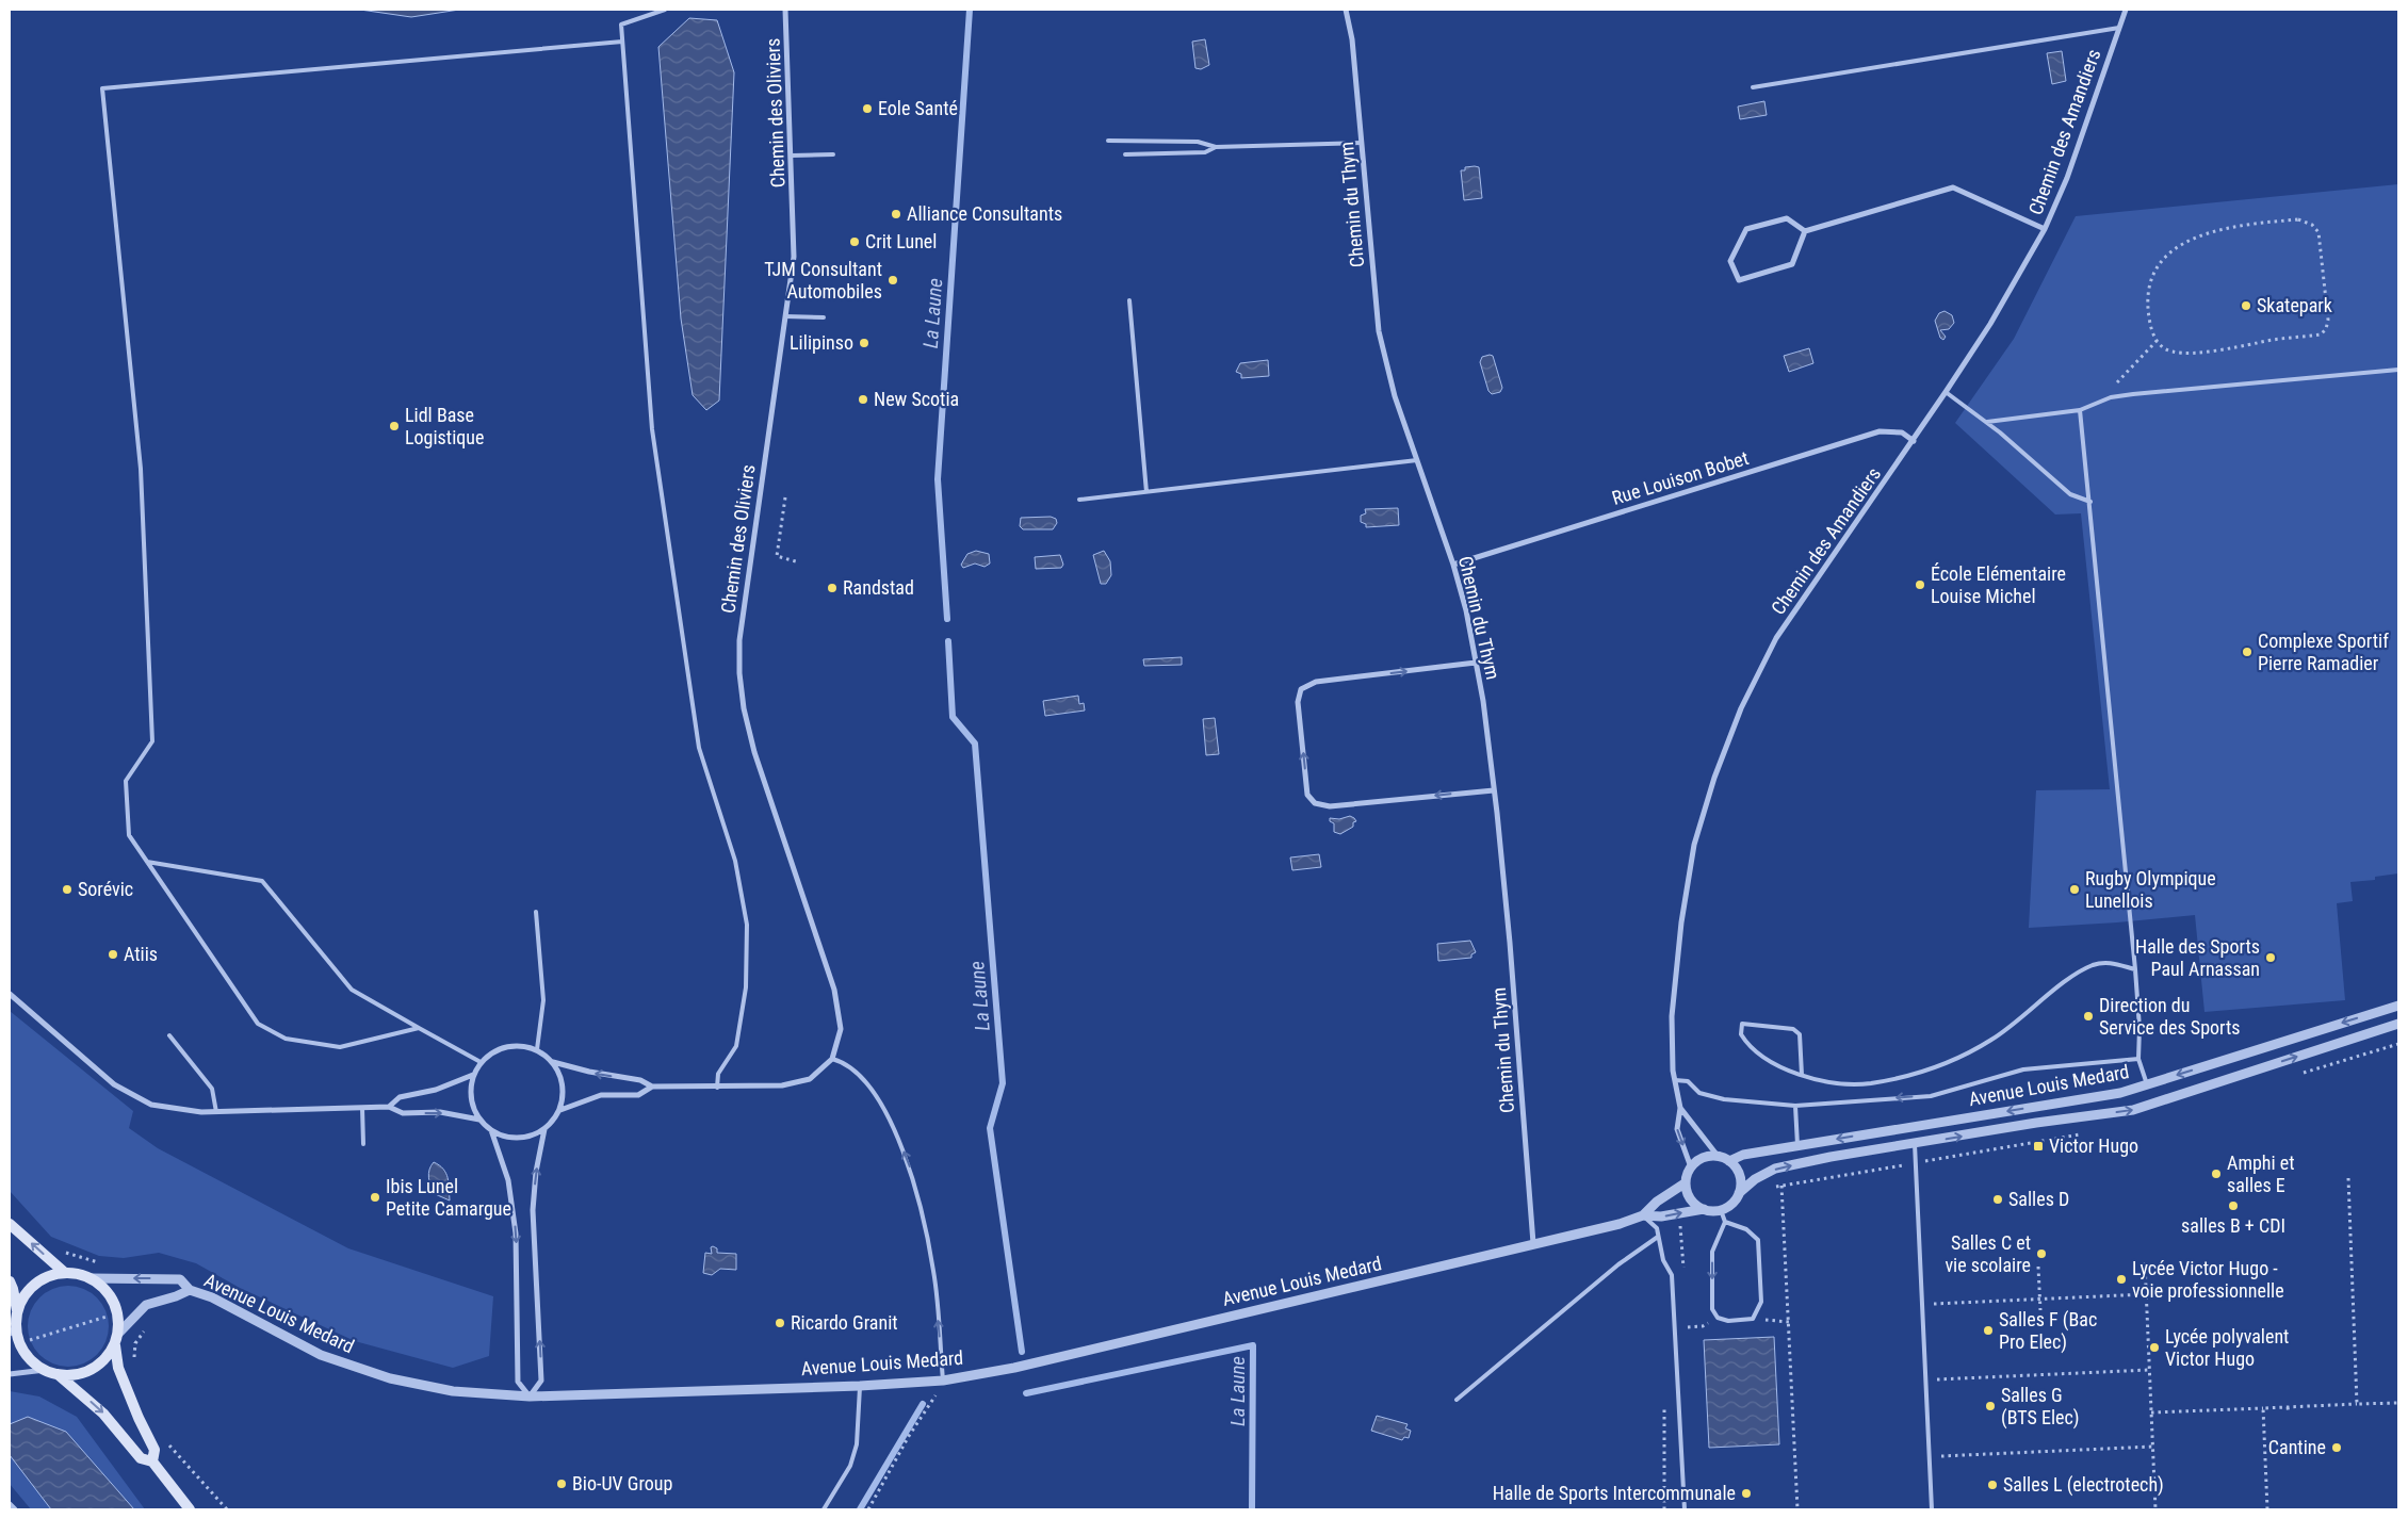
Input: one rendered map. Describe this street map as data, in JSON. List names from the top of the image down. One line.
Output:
{"streets":{"street":["Chemin des Oliviers","Chemin des Amandiers","Chemin du Thym","Rue Louison Bobet","Avenue Louis Medard"]},"crossings":[["Chemin des Amandiers","Rue Louison Bobet"],["Chemin des Amandiers","Avenue Louis Medard"],["Chemin du Thym","Rue Louison Bobet"],["Chemin du Thym","Avenue Louis Medard"]],"water":["La Laune"],"places":{"other":["Eole Santé","Alliance Consultants","Crit Lunel","TJM Consultant Automobiles","Skatepark","Lilipinso","New Scotia","Lidl Base Logistique","École Elémentaire Louise Michel","Randstad","Complexe Sportif Pierre Ramadier","Sorévic","Rugby Olympique Lunellois","Atiis","Halle des Sports Paul Arnassan","Direction du Service des Sports","Amphi et salles E","Ibis Lunel Petite Camargue","Salles D","salles B + CDI","Salles C et vie scolaire","Lycée Victor Hugo - voie professionnelle","Ricardo Granit","Salles F (Bac Pro Elec)","Lycée polyvalent Victor Hugo","Salles G (BTS Elec)","Cantine","Bio-UV Group","Salles L (electrotech)","Halle de Sports Intercommunale"],"transit":["Victor Hugo"]}}
